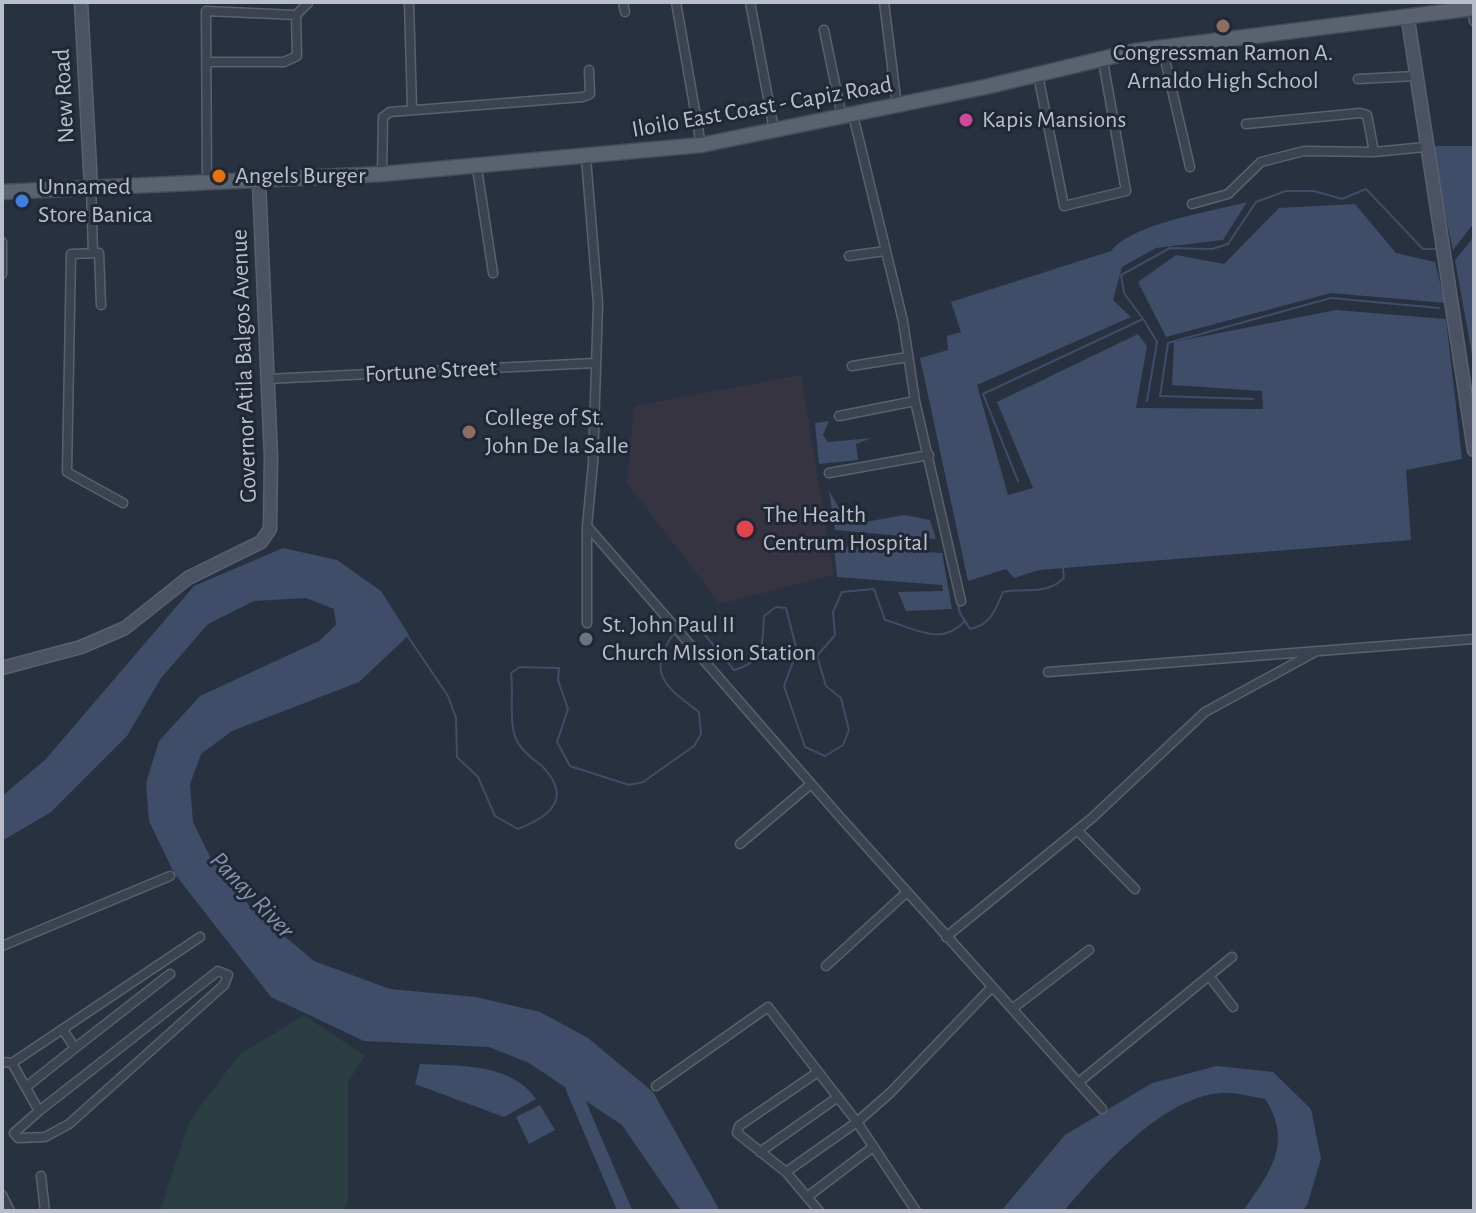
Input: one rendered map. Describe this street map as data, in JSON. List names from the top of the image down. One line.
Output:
{"streets":{"main road":["New Road","Iloilo East Coast - Capiz Road","Governor Atila Balgos Avenue"],"street":["Fortune Street"]},"crossings":[["New Road","Iloilo East Coast - Capiz Road"],["Iloilo East Coast - Capiz Road","Governor Atila Balgos Avenue"],["Governor Atila Balgos Avenue","Fortune Street"]],"water":["Panay River"],"places":["Congressman Ramon A. Arnaldo High School","Kapis Mansions","Angels Burger","Unnamed Store Banica","College of St. John De la Salle","The Health Centrum Hospital","St. John Paul II Church MIssion Station"]}
